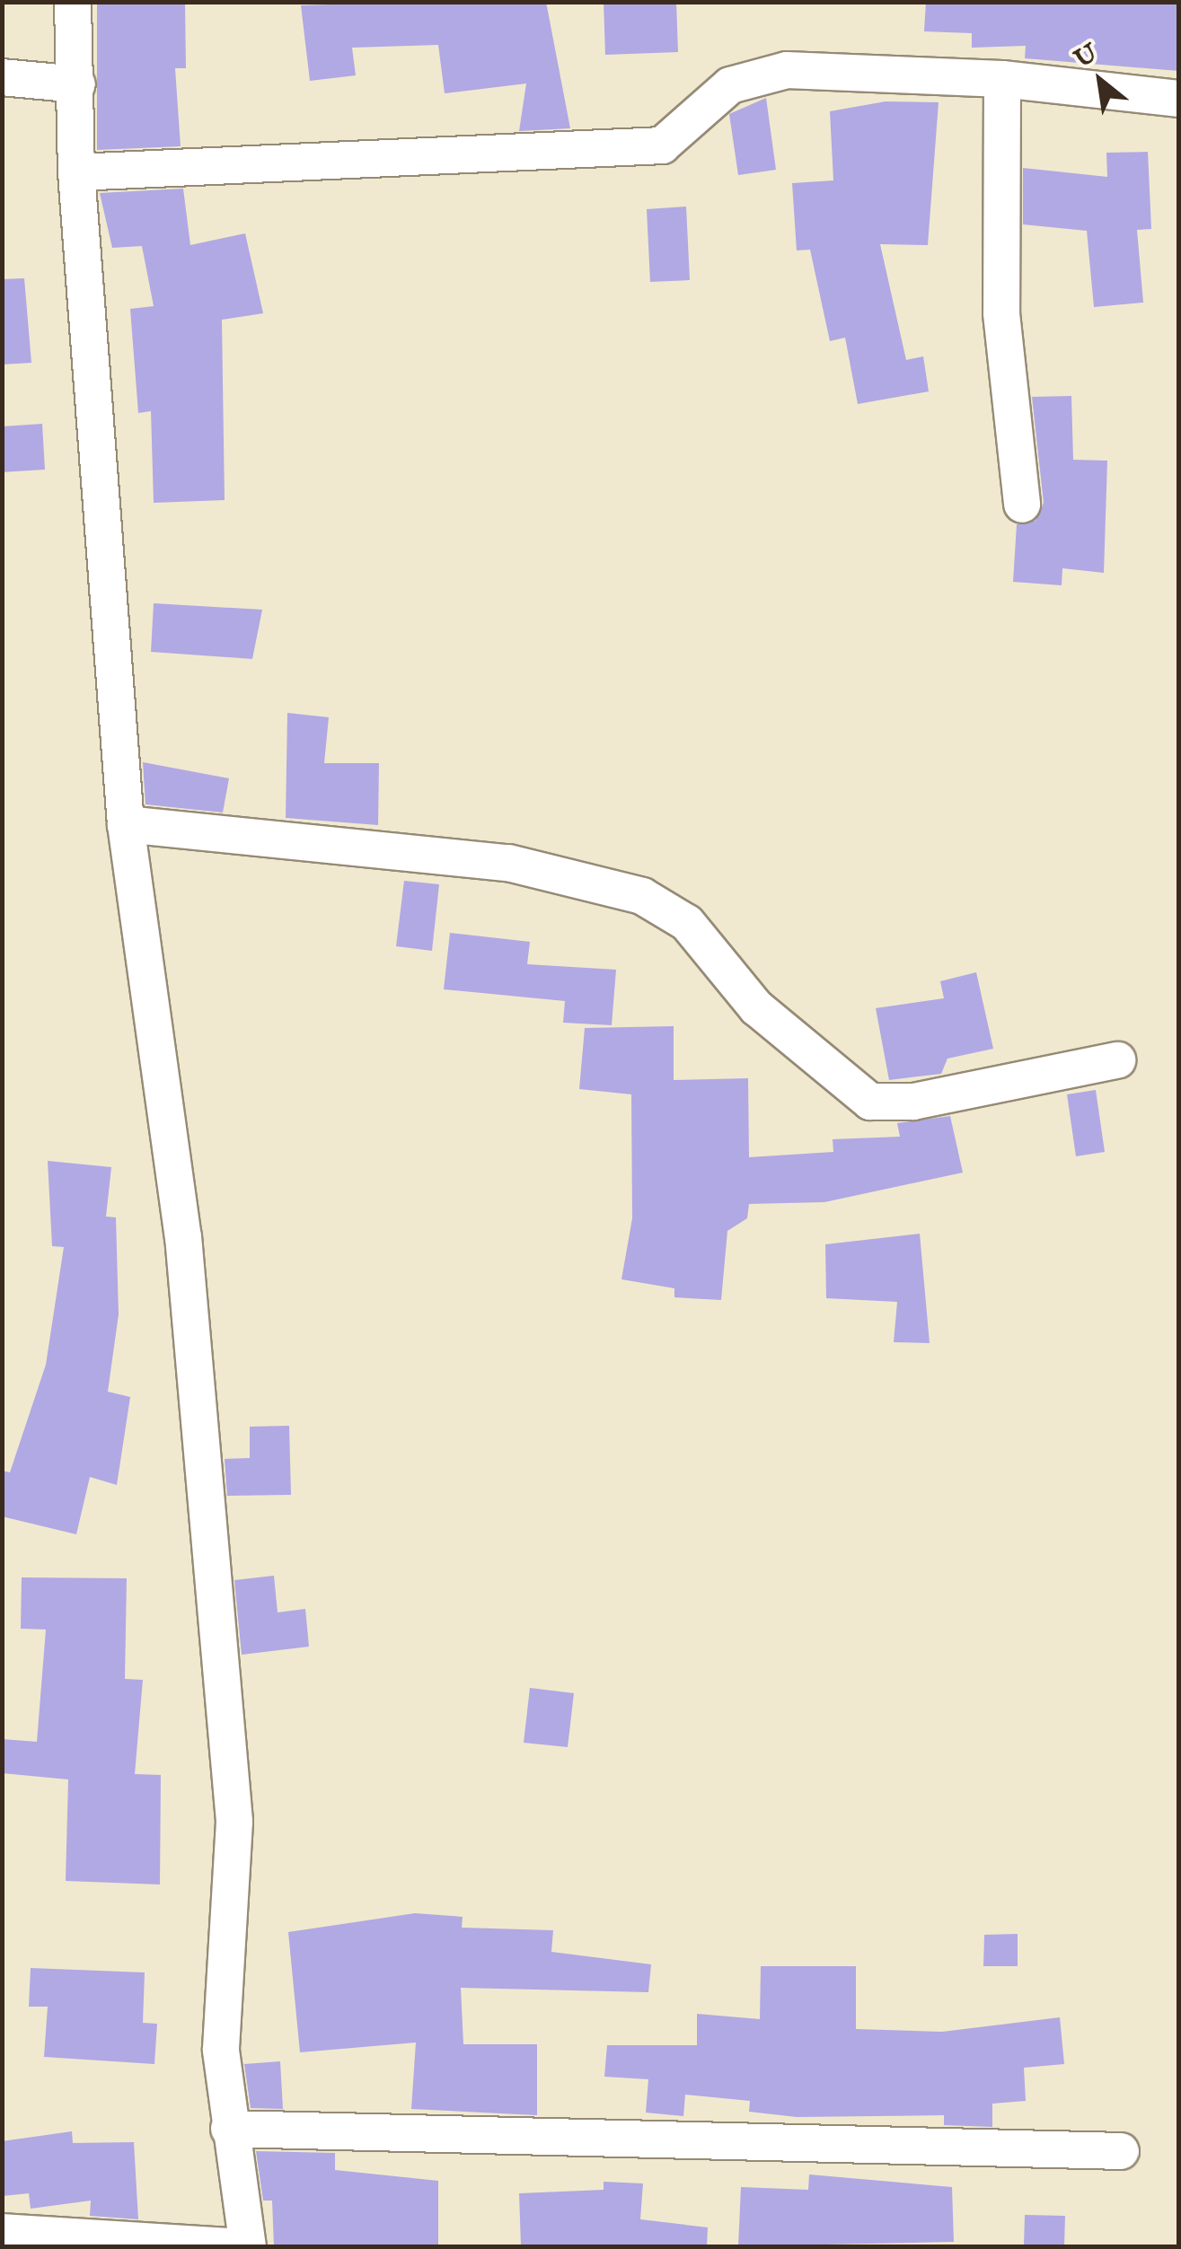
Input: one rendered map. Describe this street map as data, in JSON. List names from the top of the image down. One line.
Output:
{"north":"top left"}
